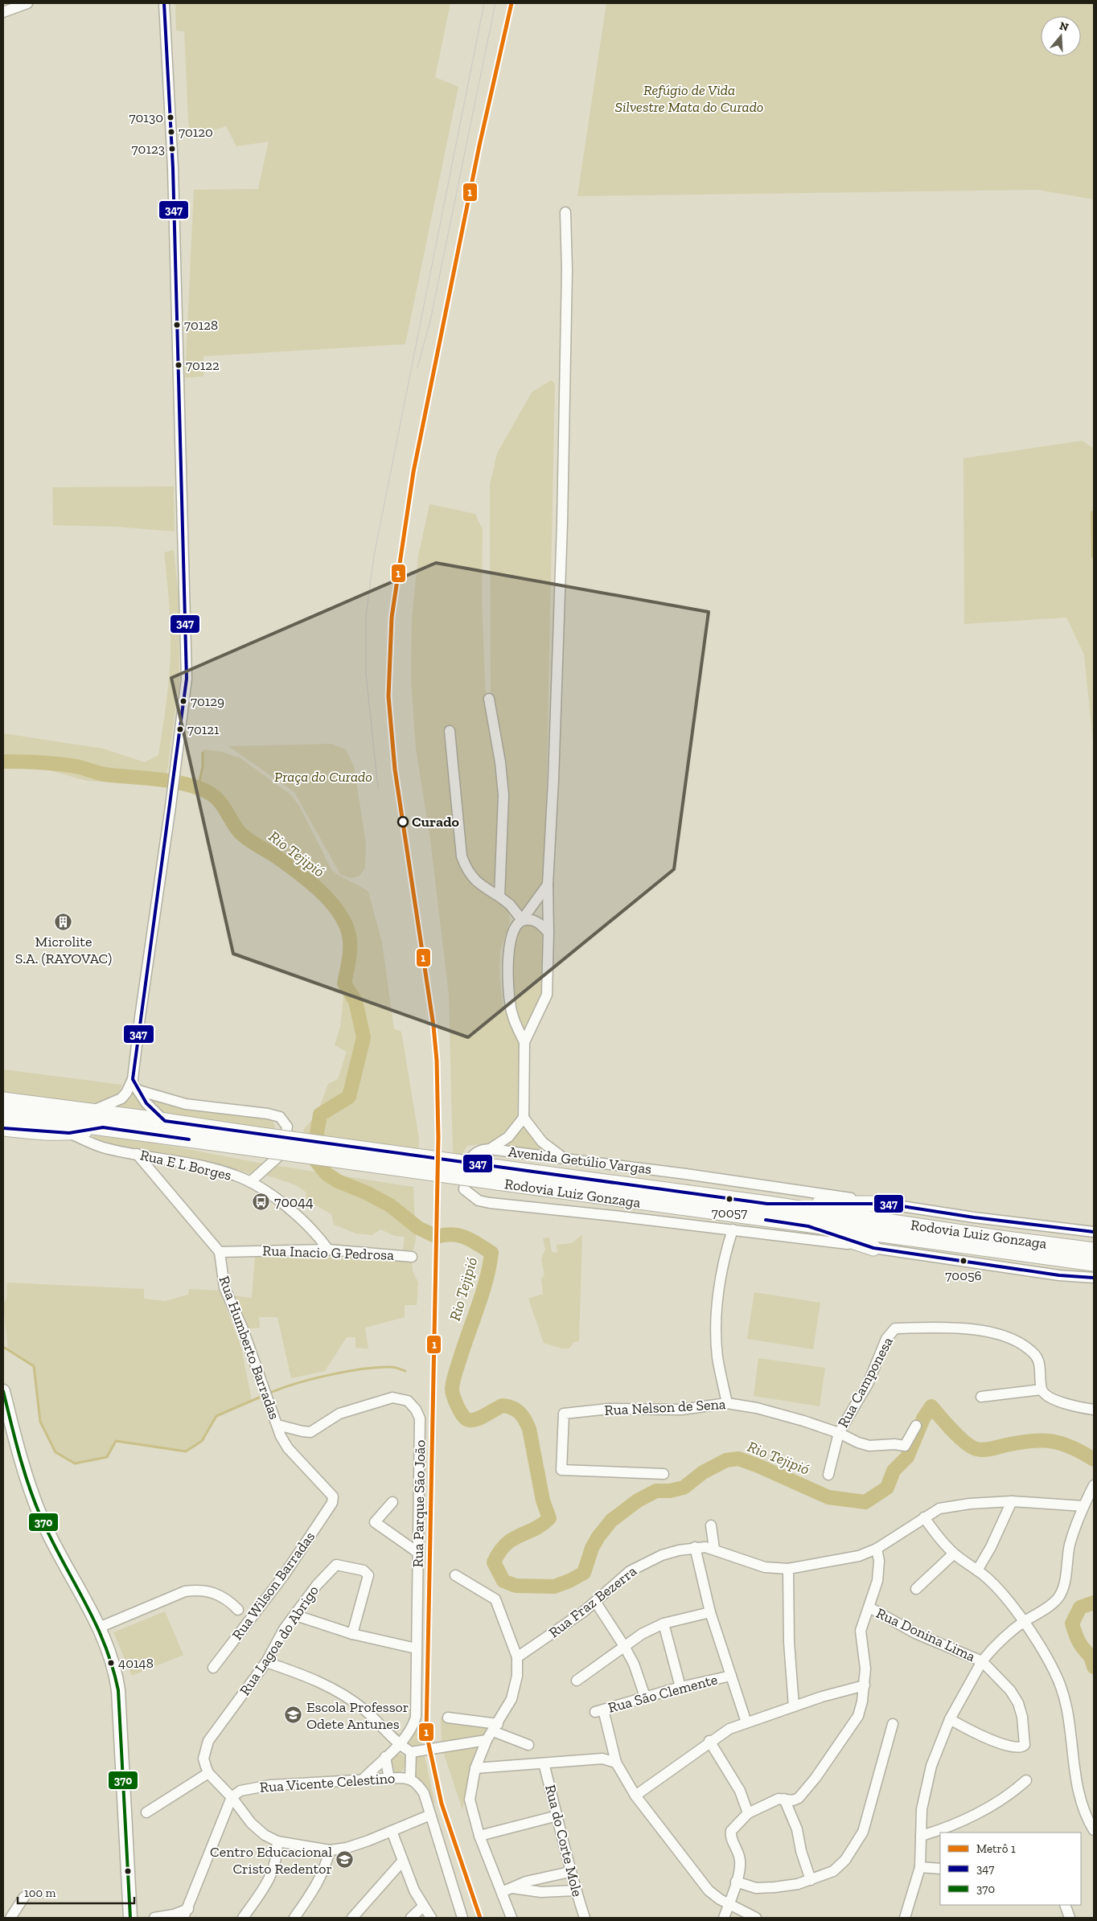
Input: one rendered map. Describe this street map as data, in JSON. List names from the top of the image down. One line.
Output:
{"streets":{"highway":["Rodovia Luiz Gonzaga"],"street":["Avenida Getúlio Vargas","Rua E L Borges","Rua Inacio G Pedrosa","Rua Humberto Barradas","Rua Camponesa","Rua Nelson de Sena","Rua Parque São João","Rua Wilson Barradas","Rua Fraz Bezerra","Rua Donina Lima","Rua Lagoa do Abrigo","Rua São Clemente","Rua Vicente Celestino","Rua do Corte Mole"]},"crossings":[["Rua E L Borges","Rua Inacio G Pedrosa"],["Rua Inacio G Pedrosa","Rua Humberto Barradas"],["Rua Humberto Barradas","Rua Parque São João"],["Rua Humberto Barradas","Rua Wilson Barradas"],["Rua Camponesa","Rua Nelson de Sena"],["Rua Parque São João","Rua Vicente Celestino"]],"water":["Rio Tejipió"],"parks":["Refúgio de Vida Silvestre Mata do Curado","Praça do Curado"],"places":{"other":["70130","70120","70123","70128","70122","70129","70121","Curado","70057","70056","40148"],"building":["Microlite S.A. (RAYOVAC)"],"bus stop":["70044"],"school or university":["Escola Professor Odete Antunes","Centro Educacional Cristo Redentor"]},"lines":["metro line 1","transit line 347","transit line 370"],"legend":["Metrô 1","347","370"],"scale_bar":"100 m","north":"top"}
